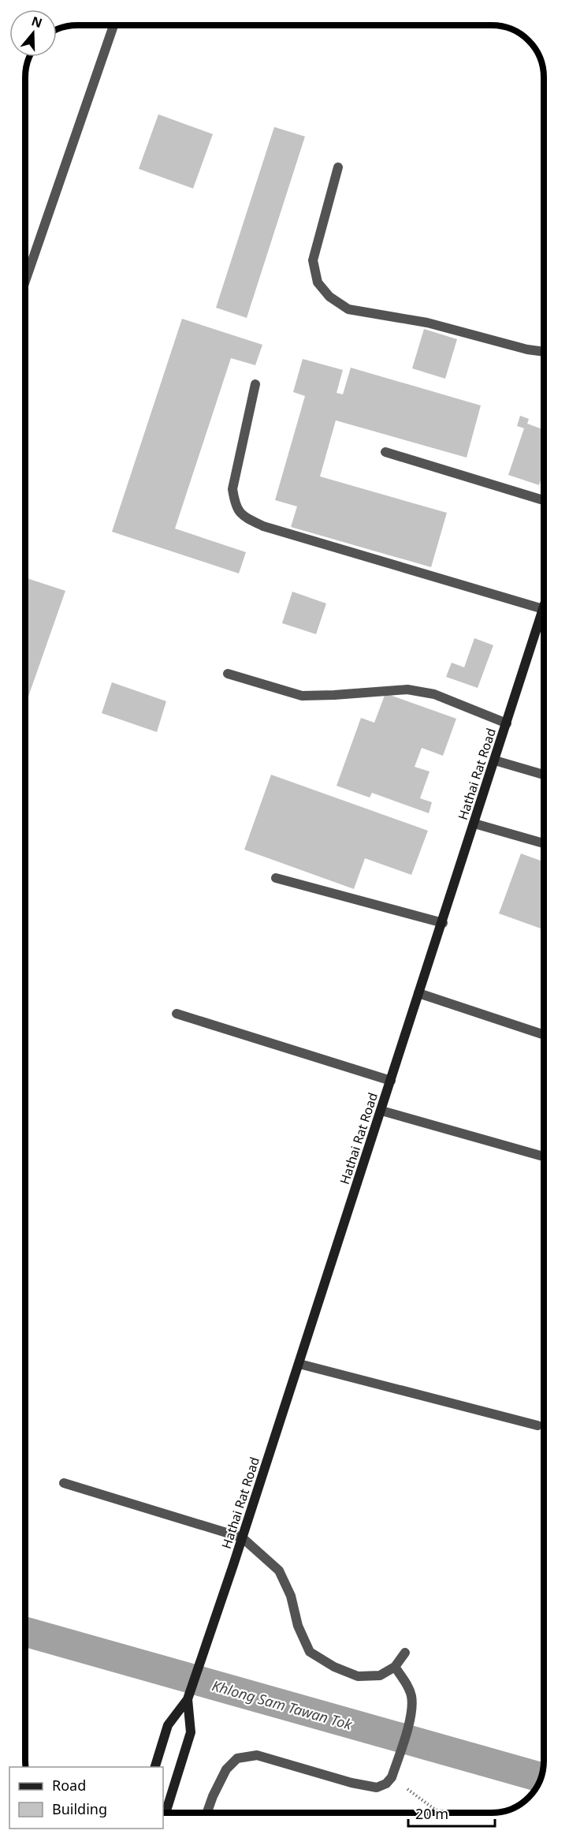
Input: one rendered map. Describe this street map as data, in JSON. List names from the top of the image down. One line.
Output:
{"streets":{"main road":["Hathai Rat Road"]},"water":["Khlong Sam Tawan Tok"],"legend":["Road","Building"],"scale_bar":"20 m","north":"top"}
